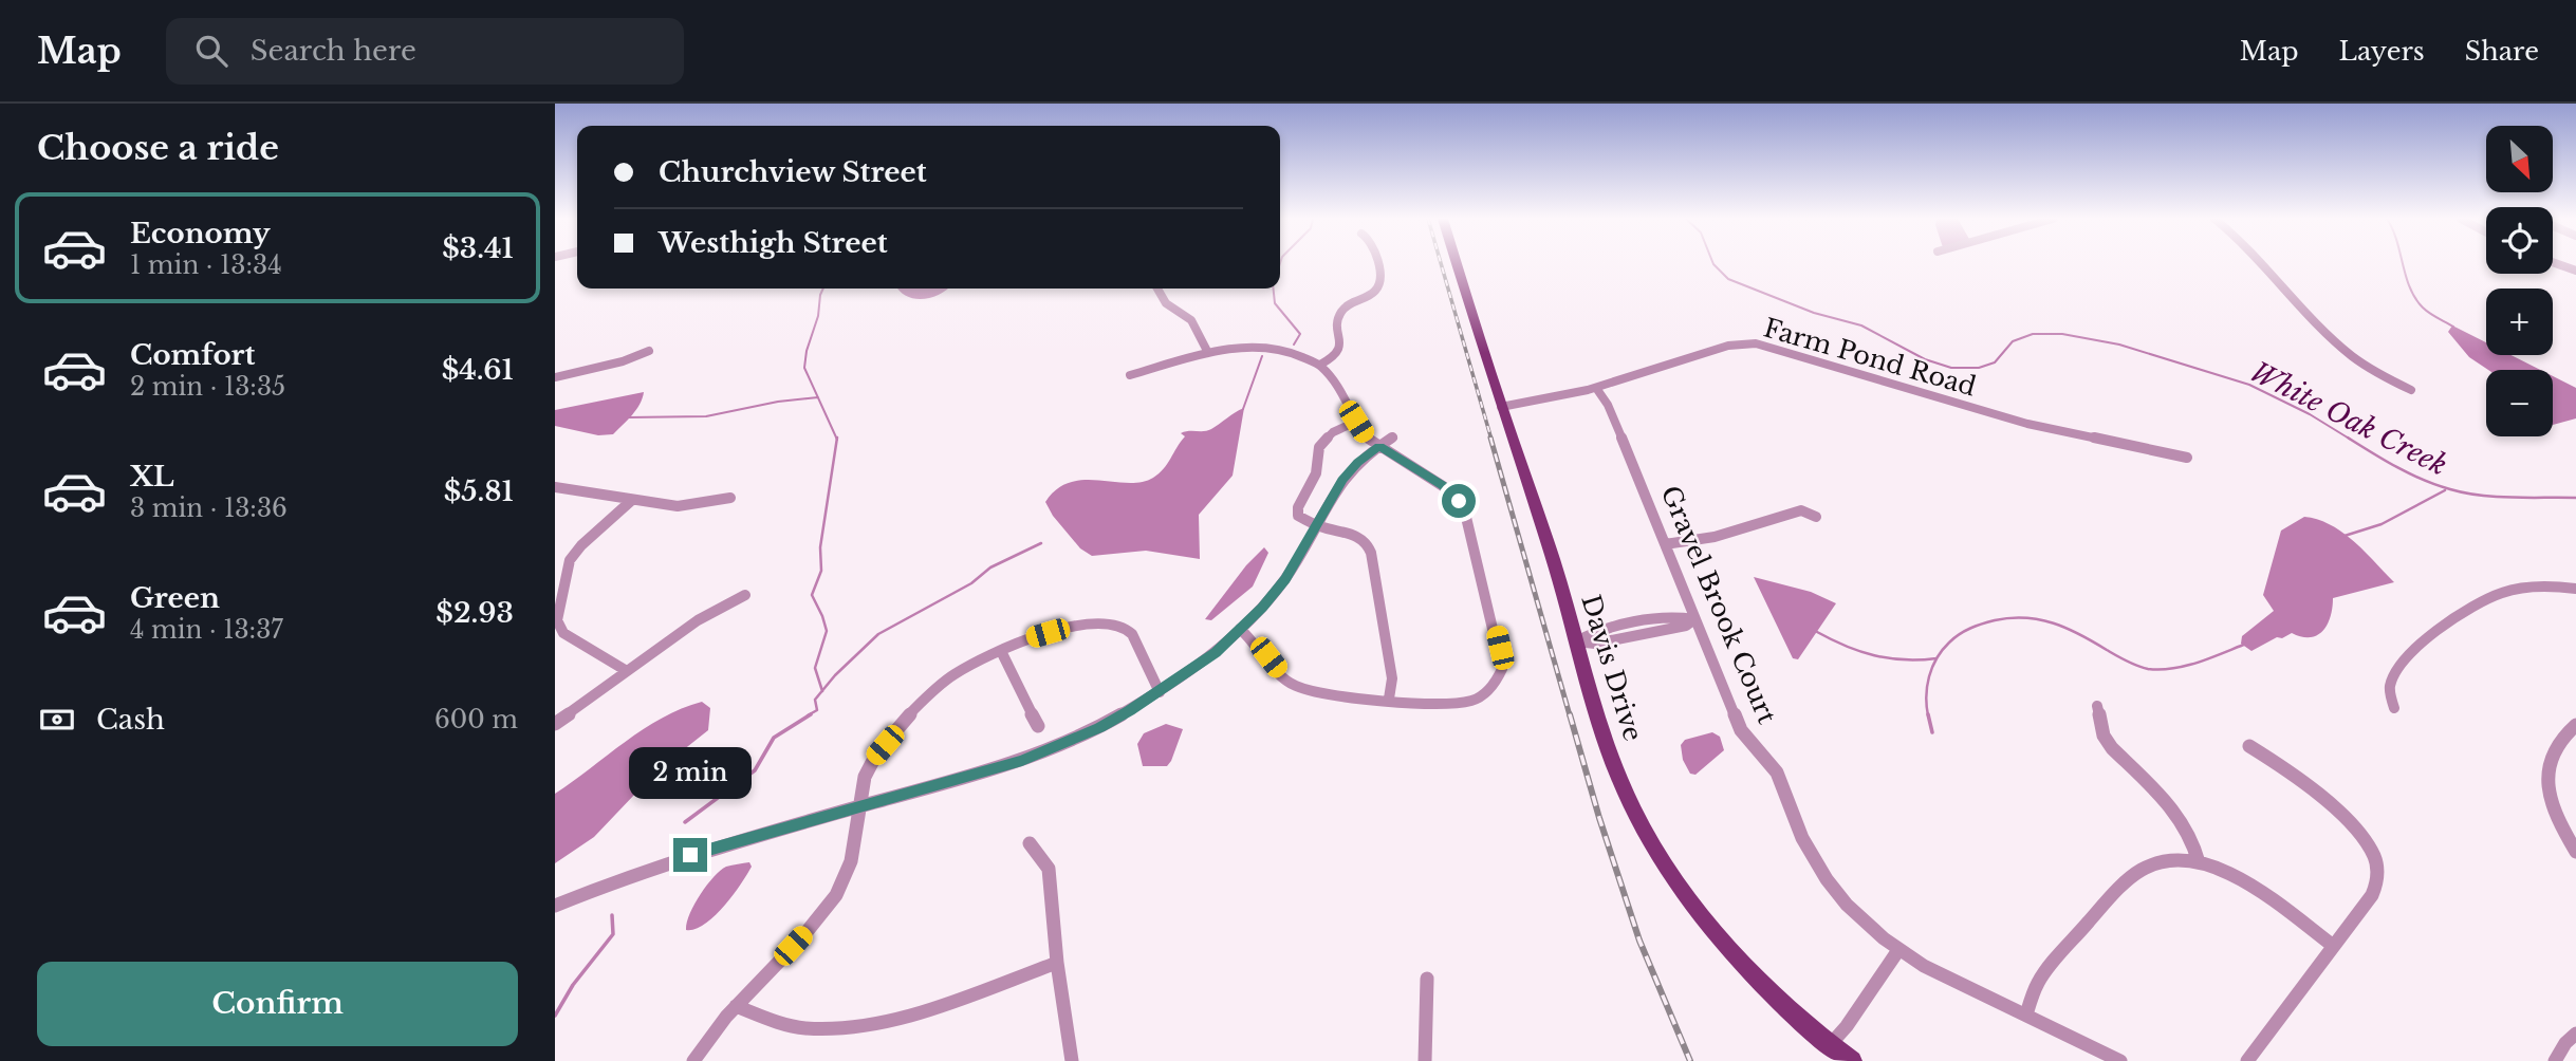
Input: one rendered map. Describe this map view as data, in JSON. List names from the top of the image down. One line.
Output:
{"streets":{"main road":["Davis Drive"],"street":["Farm Pond Road","Gravel Brook Court"]},"crossings":[["Farm Pond Road","Gravel Brook Court"],["Farm Pond Road","Davis Drive"]],"water":["White Oak Creek"],"north":"bottom right","page":{"header":"Map","search":"Search here","nav":["Map","Layers","Share"],"heading":"Choose a ride","map_buttons":["+","−"],"banner":["Churchview Street","Westhigh Street"],"list":[{"name":"Economy","note":"1 min · 13:34","value":"$3.41"},{"name":"Comfort","note":"2 min · 13:35","value":"$4.61"},{"name":"XL","note":"3 min · 13:36","value":"$5.81"},{"name":"Green","note":"4 min · 13:37","value":"$2.93"}],"pay":["Cash","600 m"],"bubble":"2 min","buttons":"Confirm"}}
